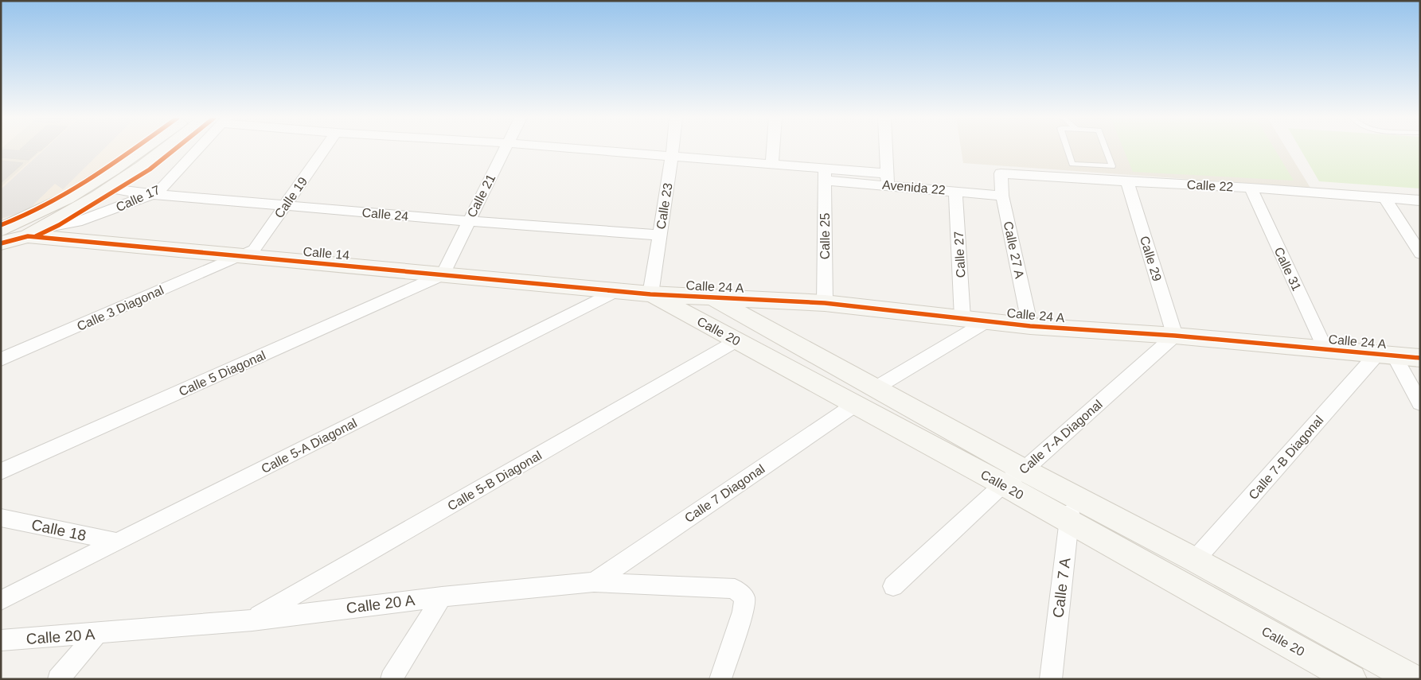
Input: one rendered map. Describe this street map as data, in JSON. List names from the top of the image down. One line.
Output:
{"streets":{"street":["Calle 22","Avenida 22","Calle 21","Calle 19","Calle 17","Calle 23","Calle 24","Calle 25","Calle 27 A","Calle 14","Calle 27","Calle 29","Calle 31","Calle 24 A","Calle 3 Diagonal","Calle 20","Calle 5 Diagonal","Calle 7-A Diagonal","Calle 5-A Diagonal","Calle 7-B Diagonal","Calle 5-B Diagonal","Calle 7 Diagonal","Calle 18","Calle 7 A","Calle 20 A"]},"crossings":[["Calle 22","Calle 27 A"],["Calle 22","Calle 29"],["Calle 22","Calle 31"],["Avenida 22","Calle 25"],["Avenida 22","Calle 27 A"],["Avenida 22","Calle 27"],["Calle 21","Calle 24"],["Calle 21","Calle 14"],["Calle 21","Calle 5 Diagonal"],["Calle 19","Calle 24"],["Calle 19","Calle 14"],["Calle 19","Calle 3 Diagonal"],["Calle 17","Calle 24"],["Calle 17","Calle 14"],["Calle 23","Calle 24"],["Calle 23","Calle 14"],["Calle 23","Calle 24 A"],["Calle 23","Calle 20"],["Calle 25","Calle 24 A"],["Calle 27 A","Calle 24 A"],["Calle 14","Calle 24 A"],["Calle 14","Calle 3 Diagonal"],["Calle 14","Calle 20"],["Calle 14","Calle 5 Diagonal"],["Calle 14","Calle 5-A Diagonal"],["Calle 27","Calle 24 A"],["Calle 29","Calle 24 A"],["Calle 29","Calle 7-A Diagonal"],["Calle 31","Calle 24 A"],["Calle 24 A","Calle 20"],["Calle 24 A","Calle 7-A Diagonal"],["Calle 24 A","Calle 7-B Diagonal"],["Calle 20","Calle 7-A Diagonal"],["Calle 20","Calle 7-B Diagonal"],["Calle 20","Calle 5-B Diagonal"],["Calle 20","Calle 7 Diagonal"],["Calle 20","Calle 7 A"],["Calle 5-A Diagonal","Calle 18"],["Calle 5-B Diagonal","Calle 20 A"],["Calle 7 Diagonal","Calle 20 A"]]}
